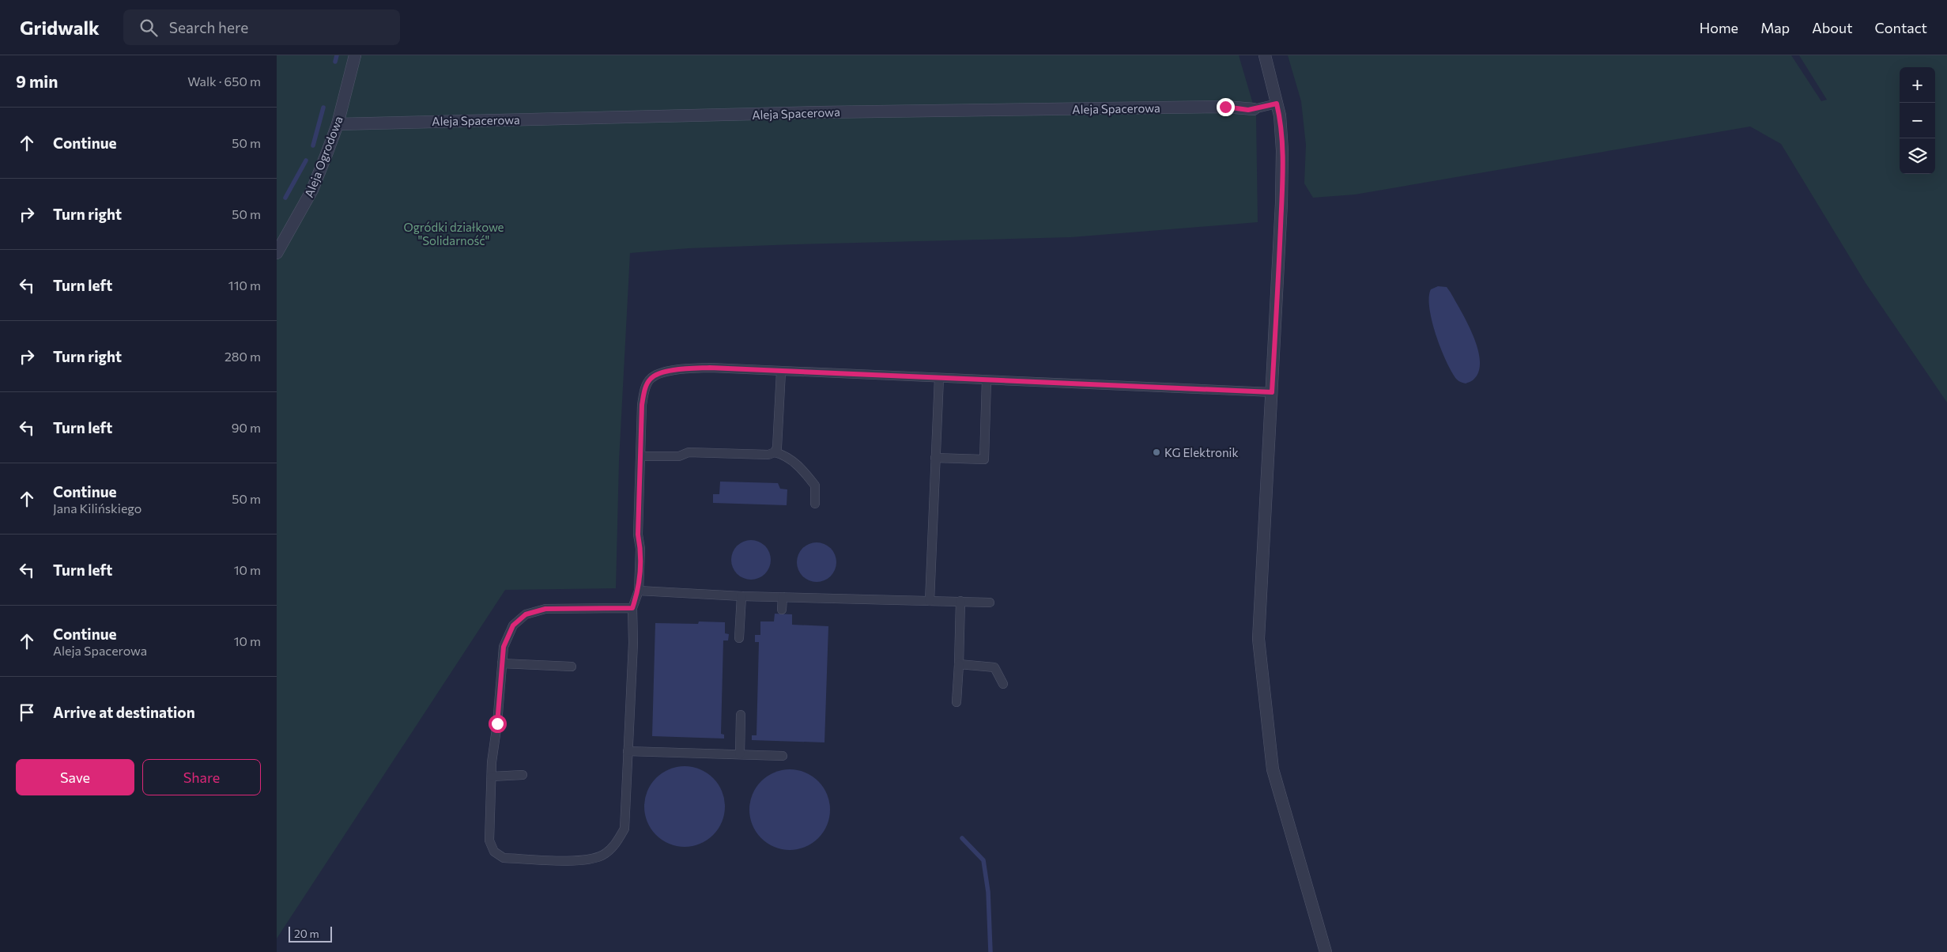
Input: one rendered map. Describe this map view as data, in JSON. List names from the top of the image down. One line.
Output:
{"streets":{"street":["Aleja Spacerowa","Aleja Ogrodowa"]},"crossings":[["Aleja Spacerowa","Aleja Ogrodowa"]],"parks":["Ogródki działkowe \"Solidarność\""],"places":["KG Elektronik"],"scale_bar":"20 m","page":{"header":"Gridwalk","search":"Search here","nav":["Home","Map","About","Contact"],"heading":["9 min","Walk · 650 m"],"map_buttons":["+","−"],"list":[["Continue","50 m"],["Turn right","50 m"],["Turn left","110 m"],["Turn right","280 m"],["Turn left","90 m"],["Continue","Jana Kilińskiego","50 m"],["Turn left","10 m"],["Continue","Aleja Spacerowa","10 m"],"Arrive at destination"],"buttons":["Save","Share"],"scale":"20 m"}}
